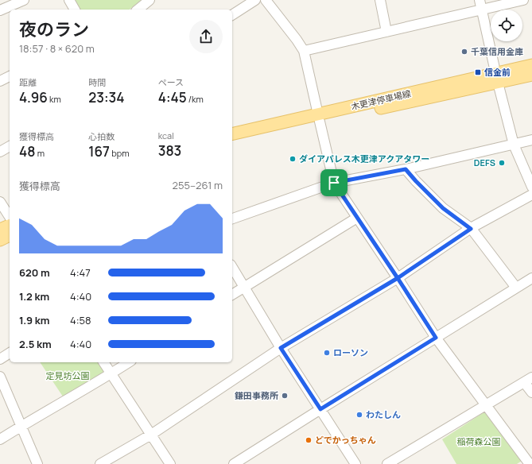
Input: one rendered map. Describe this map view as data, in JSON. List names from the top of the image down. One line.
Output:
{"streets":{"main road":["木更津停車場線"]},"parks":["定見坊公園","稲荷森公園"],"places":{"other":["千葉信用金庫","ダイアパレス木更津アクアタワー","DEFS","ローソン","鎌田事務所","わたしん","どでかっちゃん"],"transit":["信金前"]},"page":{"heading":["夜のラン","18:57 · 8 × 620 m"],"stats":[["距離","4.96 km"],["時間","23:34"],["ペース","4:45 /km"],["獲得標高","48 m"],["心拍数","167 bpm"],["kcal","383"]],"chart":["獲得標高","255–261 m"],"list":[{"name":"620 m","note":"4:47"},{"name":"1.2 km","note":"4:40"},{"name":"1.9 km","note":"4:58"},{"name":"2.5 km","note":"4:40"}]}}
